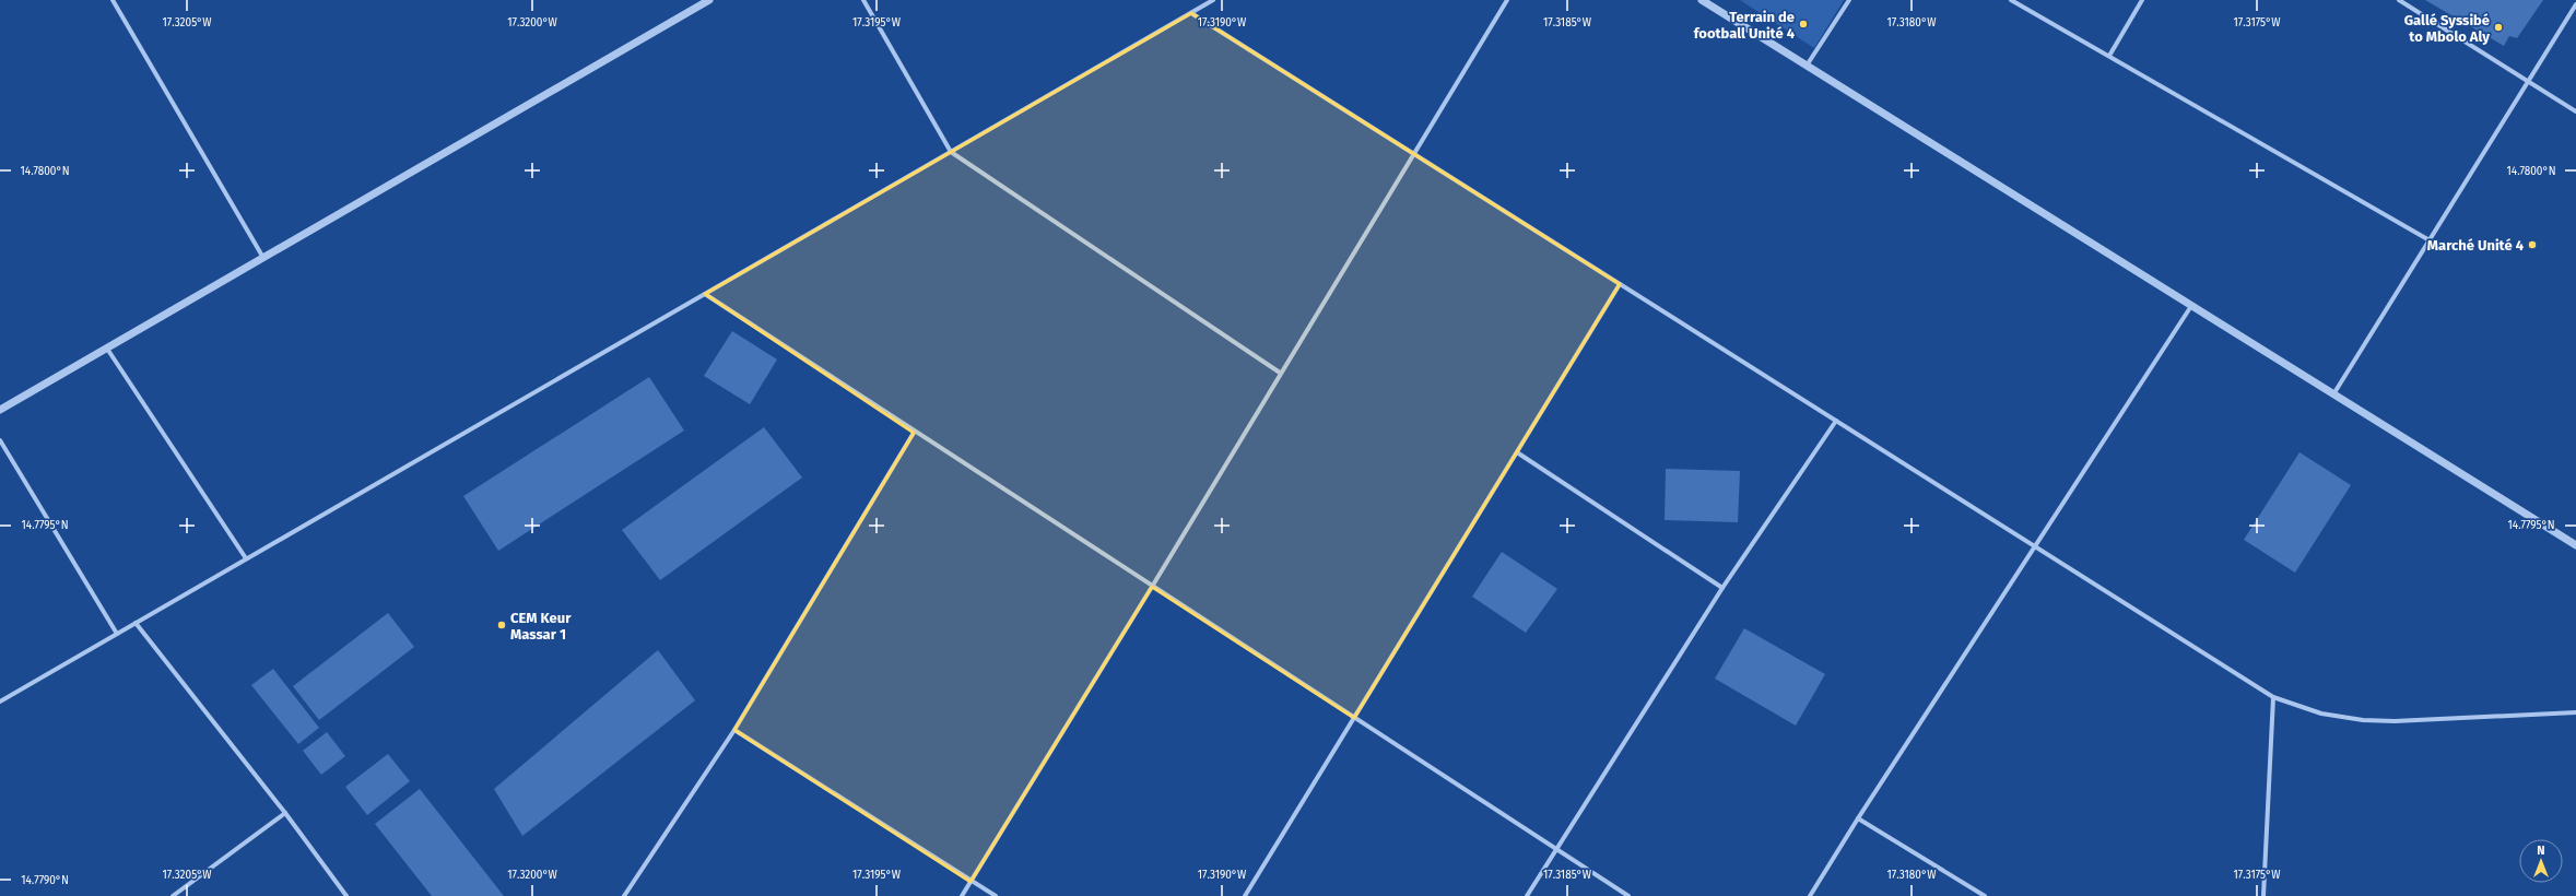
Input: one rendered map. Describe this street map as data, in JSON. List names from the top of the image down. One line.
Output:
{"places":["Terrain de football Unité 4","Gallé Syssibé to Mbolo Aly","Marché Unité 4","CEM Keur Massar 1"],"north":"top","coordinates":["17.3205°W","17.3200°W","17.3195°W","17.3190°W","17.3185°W","17.3180°W","17.3175°W","14.7800°N","14.7795°N","14.7790°N"]}
